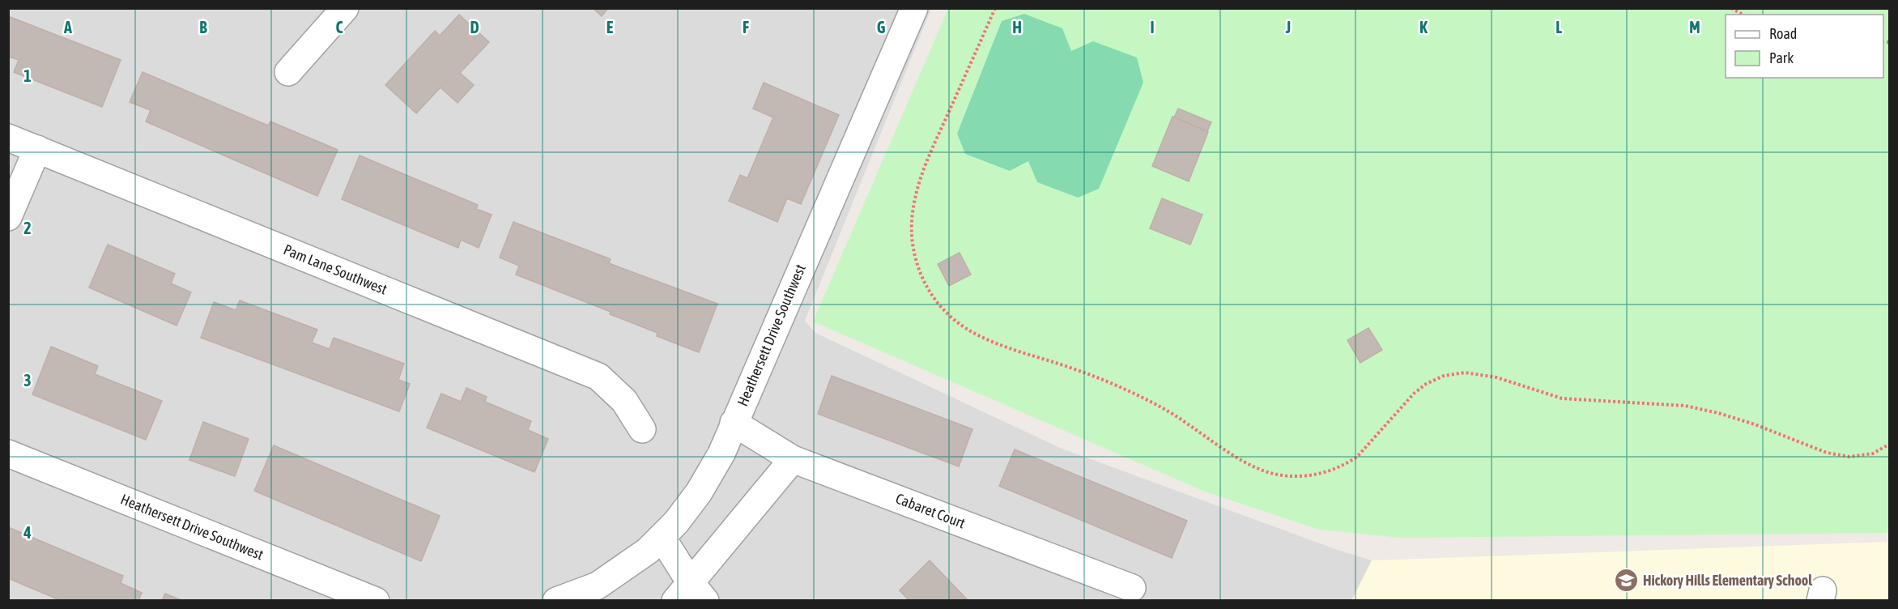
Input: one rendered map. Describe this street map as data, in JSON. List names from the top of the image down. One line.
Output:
{"streets":{"street":["Pam Lane Southwest","Heathersett Drive Southwest","Cabaret Court"]},"crossings":[["Heathersett Drive Southwest","Cabaret Court"]],"places":{"school or university":["Hickory Hills Elementary School"]},"legend":["Road","Park"],"grid":{"columns":["A","B","C","D","E","F","G","H","I","J","K","L","M"],"rows":["1","2","3","4"]}}
